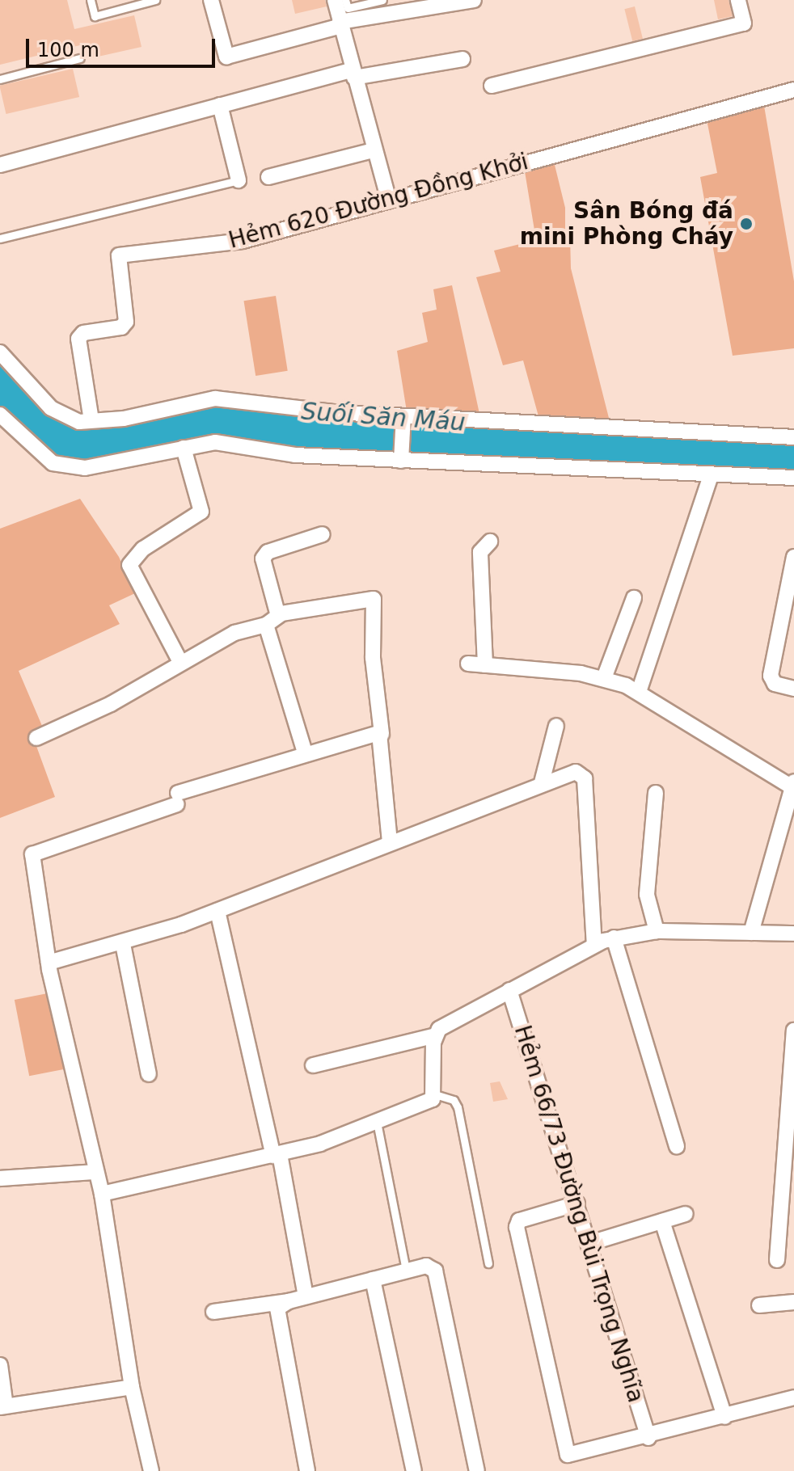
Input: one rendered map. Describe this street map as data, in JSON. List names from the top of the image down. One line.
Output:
{"streets":{"street":["Hẻm 620 Đường Đồng Khởi","Hẻm 66/73 Đường Bùi Trọng Nghĩa"]},"water":["Suối Săn Máu"],"places":["Sân Bóng đá mini Phòng Cháy"],"scale_bar":"100 m"}
